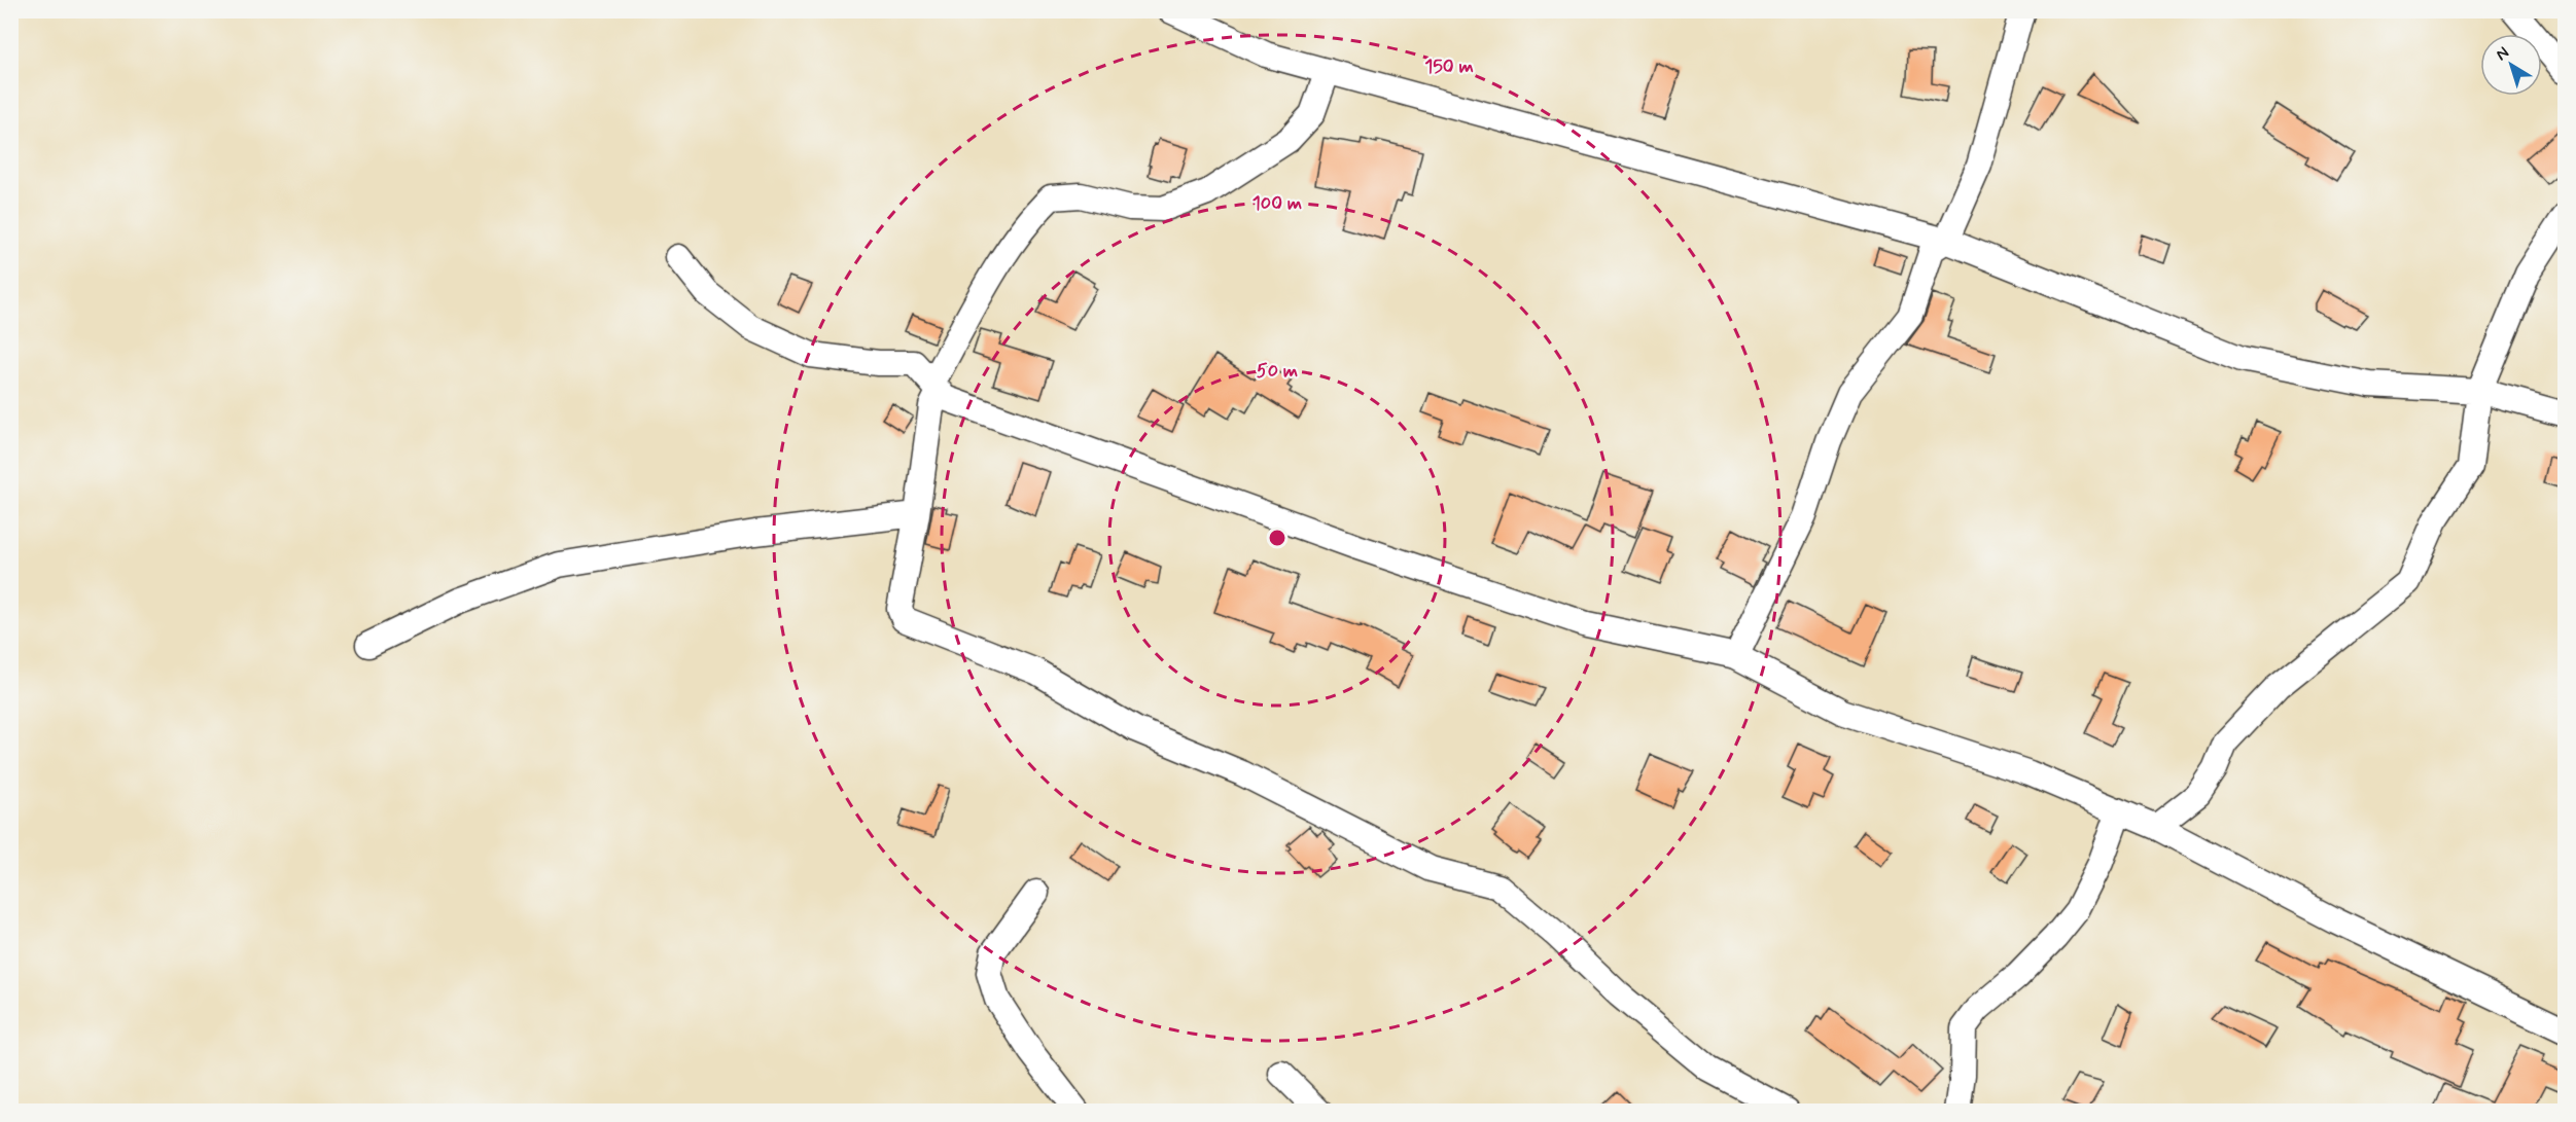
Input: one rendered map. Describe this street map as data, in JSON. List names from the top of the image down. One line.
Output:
{"north":"top left","rings":["150 m","100 m","50 m"]}
